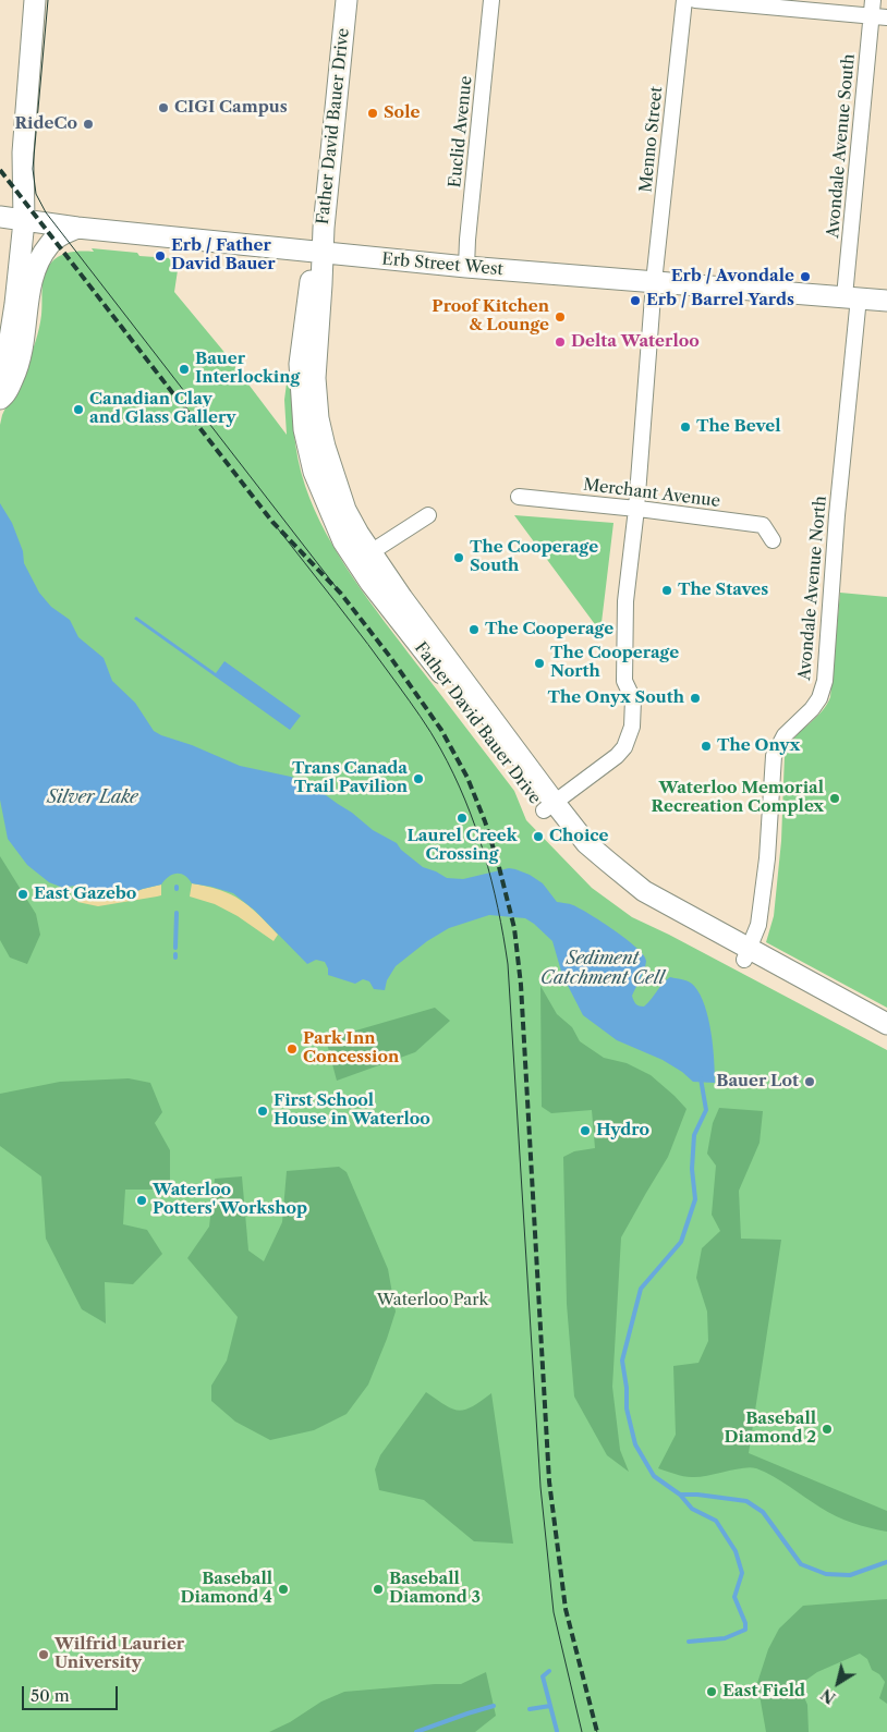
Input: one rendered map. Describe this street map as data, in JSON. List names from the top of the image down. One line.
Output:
{"streets":{"street":["Father David Bauer Drive","Euclid Avenue","Menno Street","Avondale Avenue South","Erb Street West","Merchant Avenue","Avondale Avenue North"]},"crossings":[["Father David Bauer Drive","Menno Street"],["Father David Bauer Drive","Erb Street West"],["Father David Bauer Drive","Avondale Avenue North"],["Euclid Avenue","Erb Street West"],["Menno Street","Erb Street West"],["Menno Street","Merchant Avenue"],["Avondale Avenue South","Erb Street West"],["Avondale Avenue South","Avondale Avenue North"],["Erb Street West","Avondale Avenue North"]],"water":["Silver Lake","Sediment Catchment Cell"],"parks":["Waterloo Park"],"places":["CIGI Campus","Sole","RideCo","Erb / Father David Bauer","Erb / Avondale","Erb / Barrel Yards","Proof Kitchen & Lounge","Delta Waterloo","Bauer Interlocking","Canadian Clay and Glass Gallery","The Bevel","The Cooperage South","The Staves","The Cooperage","The Cooperage North","The Onyx South","The Onyx","Trans Canada Trail Pavilion","Waterloo Memorial Recreation Complex","Laurel Creek Crossing","Choice","East Gazebo","Park Inn Concession","Bauer Lot","First School House in Waterloo","Hydro","Waterloo Potters' Workshop","Baseball Diamond 2","Baseball Diamond 4","Baseball Diamond 3","Wilfrid Laurier University","East Field"],"scale_bar":"50 m","north":"bottom left"}
